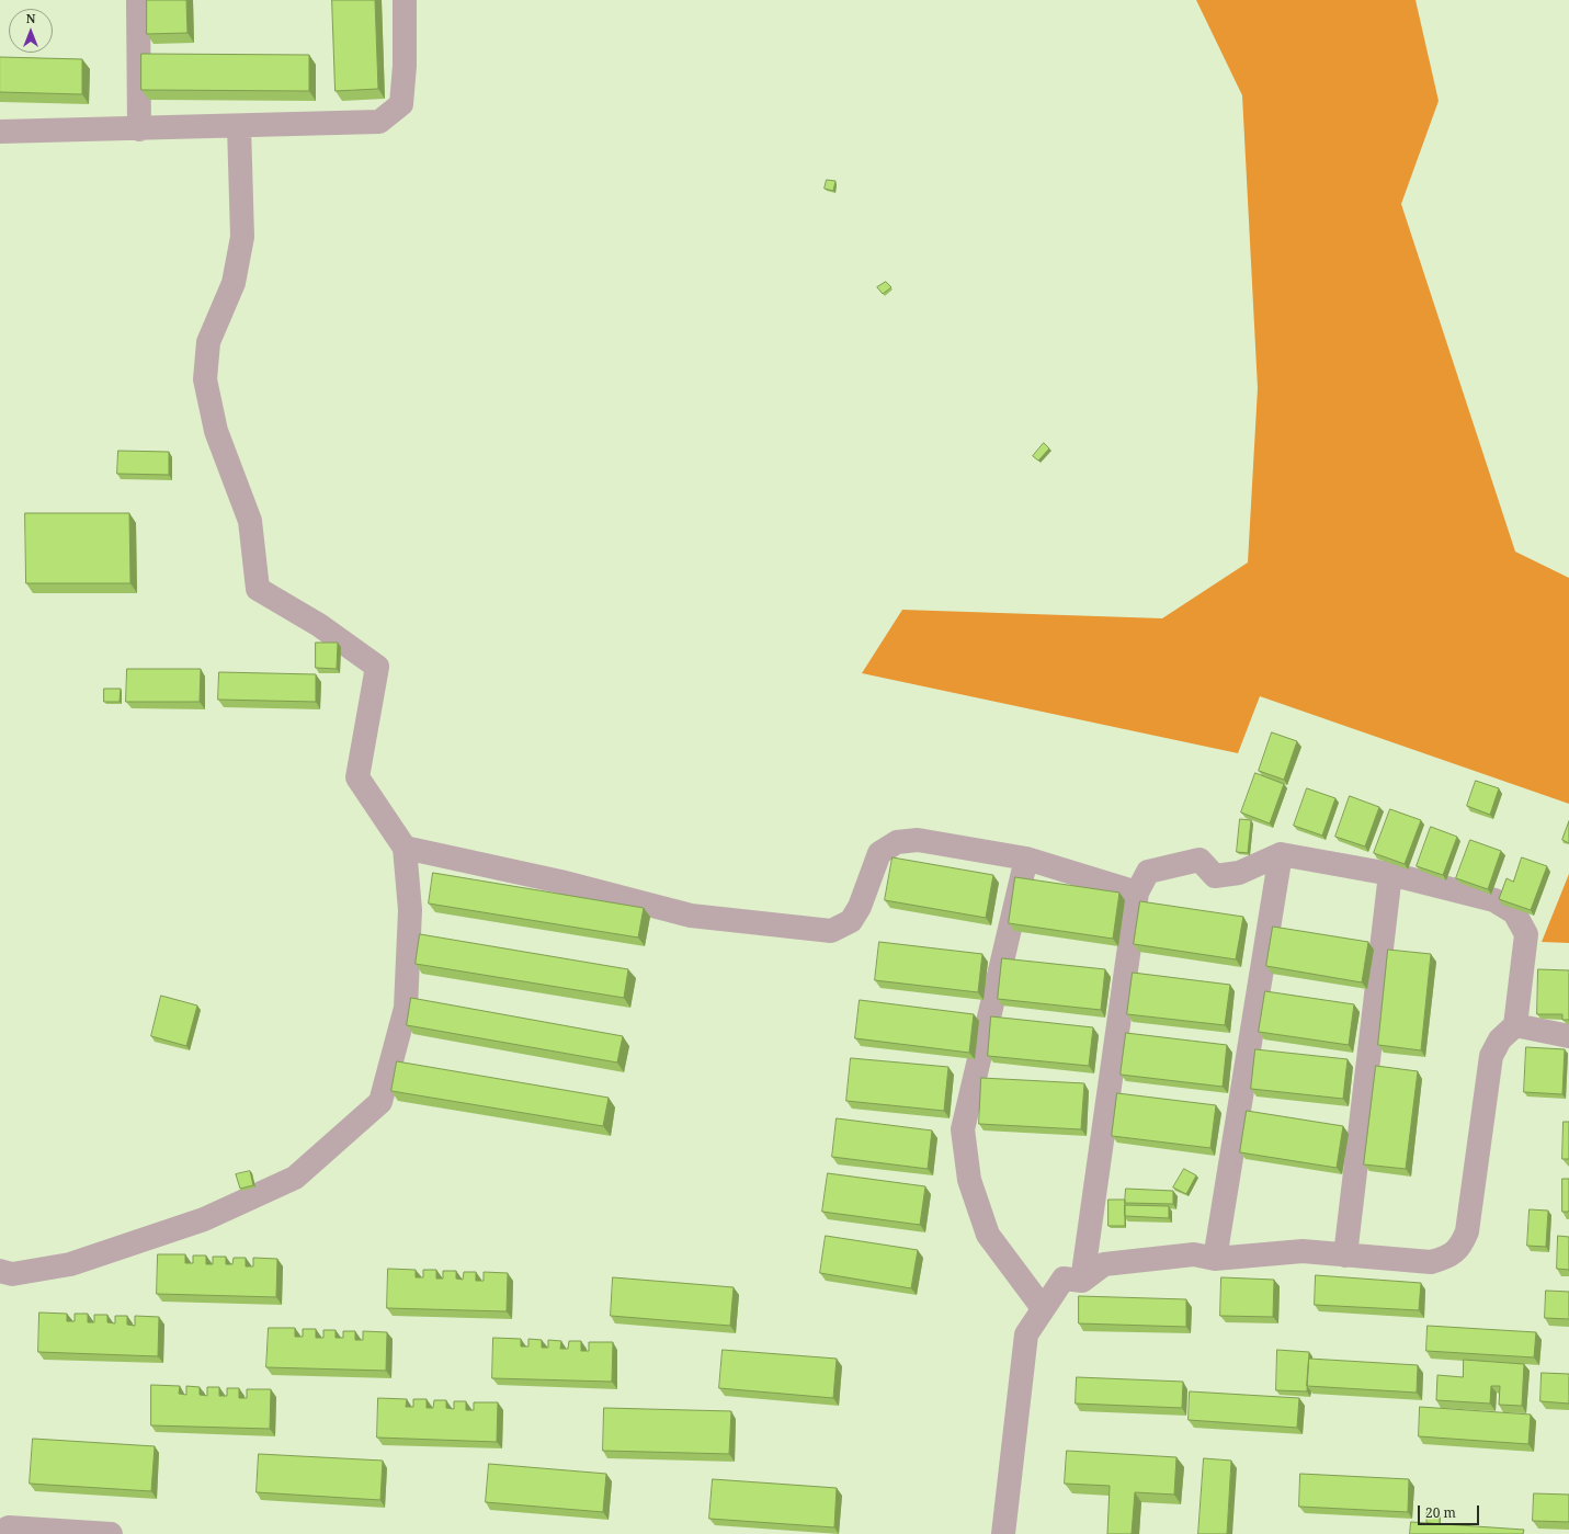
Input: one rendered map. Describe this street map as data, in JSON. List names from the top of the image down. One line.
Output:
{"scale_bar":"20 m","north":"top"}
